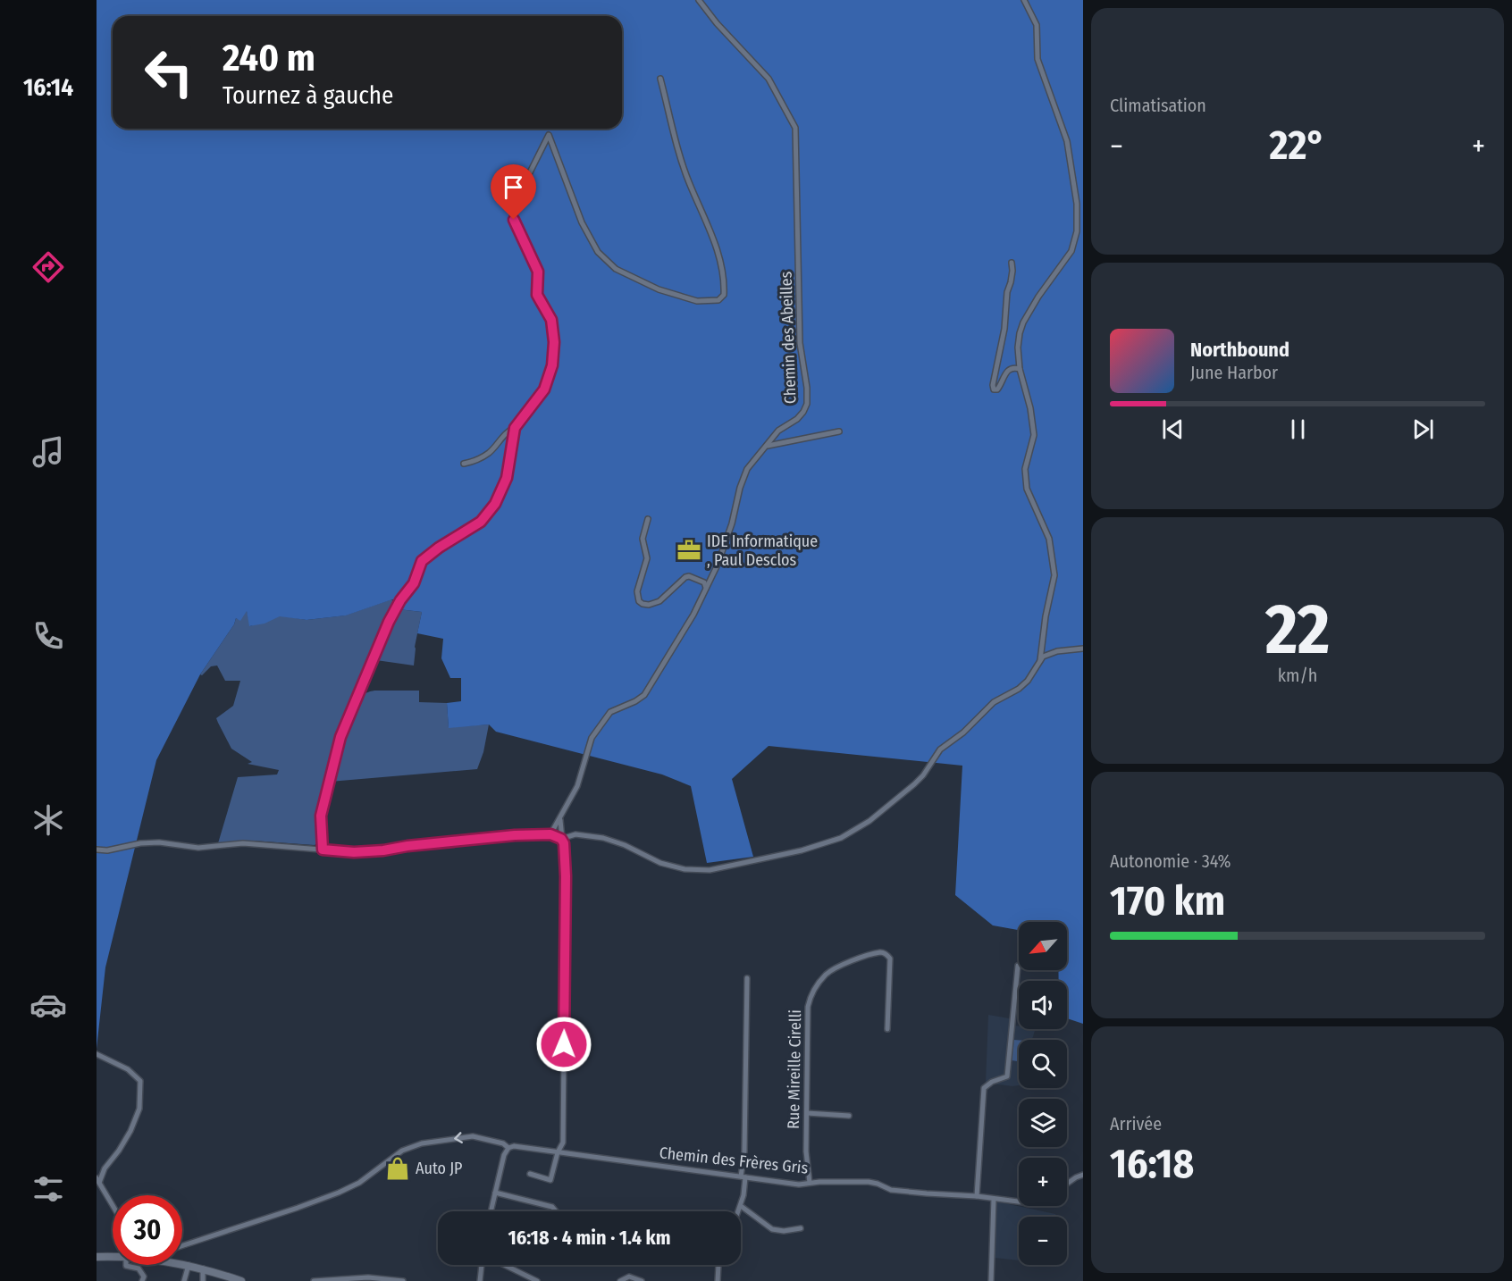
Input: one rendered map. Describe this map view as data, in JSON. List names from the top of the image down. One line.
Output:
{"streets":{"street":["Chemin des Abeilles","Rue Mireille Cirelli","Chemin des Frères Gris"]},"crossings":[["Rue Mireille Cirelli","Chemin des Frères Gris"]],"one_way":["Chemin des Frères Gris"],"places":{"office":["IDE Informatique , Paul Desclos"],"shop":["Auto JP"]},"north":"bottom left","page":{"tabs":"16:14","tile":["Climatisation",["22","km/h"],["Autonomie · 34%","170 km"],["Arrivée","16:18"]],"turn":["240 m","Tournez à gauche"],"heat":["−","22°","+"],"song":["Northbound","June Harbor"],"map_buttons":["+","−"],"limit":"30","trip":"16:18 · 4 min · 1.4 km"}}
